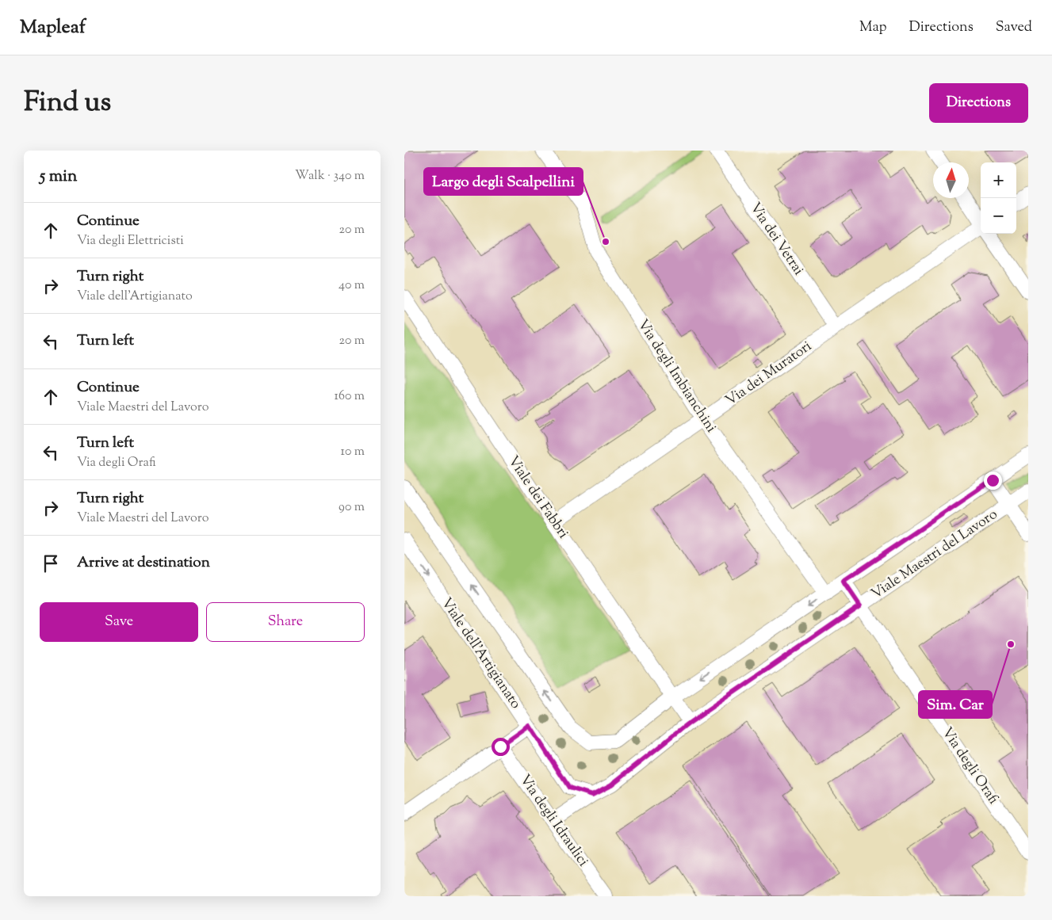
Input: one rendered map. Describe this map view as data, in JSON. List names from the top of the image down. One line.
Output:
{"streets":{"street":["Via dei Vetrai","Via dei Muratori","Via degli Imbianchini","Viale dei Fabbri","Viale Maestri del Lavoro","Viale dell'Artigianato","Via degli Orafi","Via degli Idraulici"]},"crossings":[["Via dei Vetrai","Via dei Muratori"],["Via dei Muratori","Via degli Imbianchini"],["Via dei Muratori","Viale dei Fabbri"],["Via degli Imbianchini","Viale Maestri del Lavoro"],["Viale dei Fabbri","Viale Maestri del Lavoro"],["Viale Maestri del Lavoro","Viale dell'Artigianato"],["Viale Maestri del Lavoro","Via degli Orafi"],["Viale Maestri del Lavoro","Via degli Idraulici"]],"one_way":["Viale dell'Artigianato"],"places":["Largo degli Scalpellini","Sim. Car"],"north":"top","page":{"header":"Mapleaf","nav":["Map","Directions","Saved"],"title":"Find us","buttons":["Directions",["Save","Share"]],"heading":["5 min","Walk · 340 m"],"map_buttons":["+","−"],"list":[["Continue","Via degli Elettricisti","20 m"],["Turn right","Viale dell'Artigianato","40 m"],["Turn left","20 m"],["Continue","Viale Maestri del Lavoro","160 m"],["Turn left","Via degli Orafi","10 m"],["Turn right","Viale Maestri del Lavoro","90 m"],"Arrive at destination"]}}
